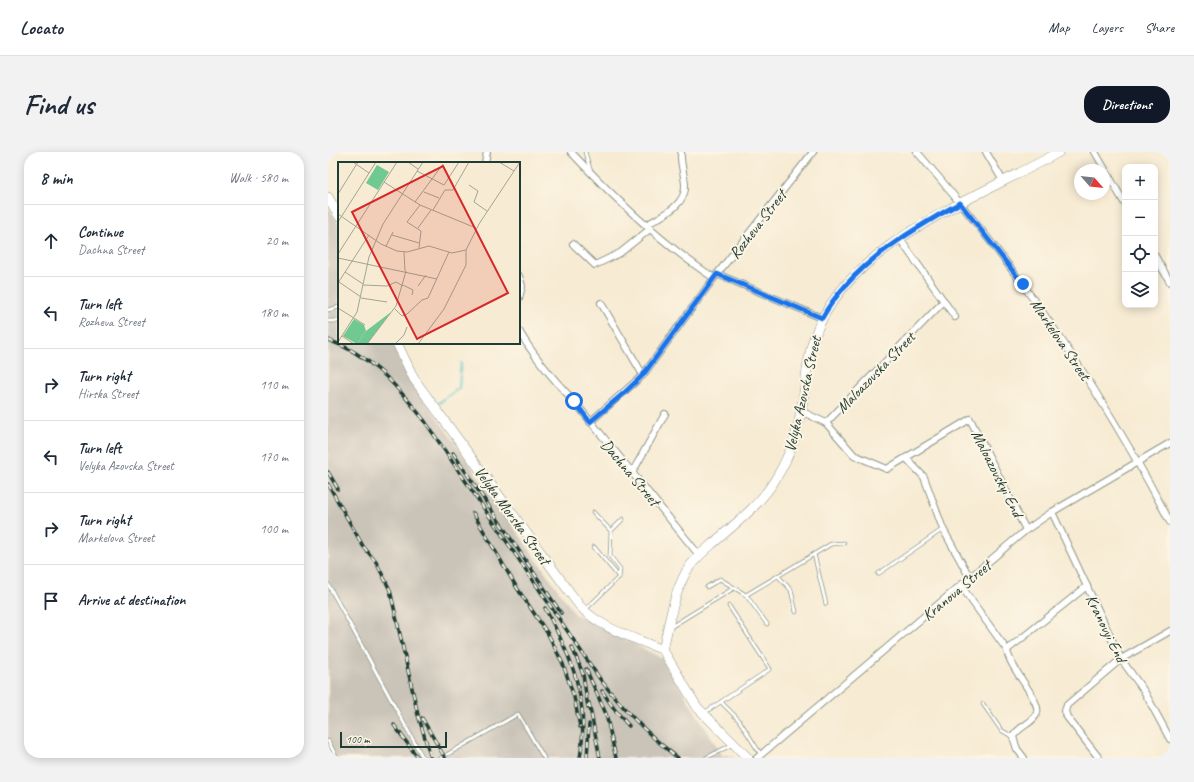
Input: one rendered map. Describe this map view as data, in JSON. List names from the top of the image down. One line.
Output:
{"streets":{"street":["Rozheva Street","Markelova Street","Maloazovska Street","Velyka Azovska Street","Dachna Street","Maloazovskyi End","Velyka Morska Street","Kranova Street","Kranovyi End"]},"crossings":[["Rozheva Street","Dachna Street"],["Markelova Street","Velyka Azovska Street"],["Markelova Street","Kranova Street"],["Maloazovska Street","Velyka Azovska Street"],["Maloazovska Street","Maloazovskyi End"],["Velyka Azovska Street","Dachna Street"],["Velyka Azovska Street","Velyka Morska Street"],["Maloazovskyi End","Kranova Street"],["Kranova Street","Kranovyi End"]],"scale_bar":"100 m","north":"bottom right","page":{"header":"Locato","nav":["Map","Layers","Share"],"buttons":"Directions","title":"Find us","heading":["8 min","Walk · 580 m"],"map_buttons":["+","−"],"list":[["Continue","Dachna Street","20 m"],["Turn left","Rozheva Street","180 m"],["Turn right","Hirska Street","110 m"],["Turn left","Velyka Azovska Street","170 m"],["Turn right","Markelova Street","100 m"],"Arrive at destination"],"scale":"100 m"}}
